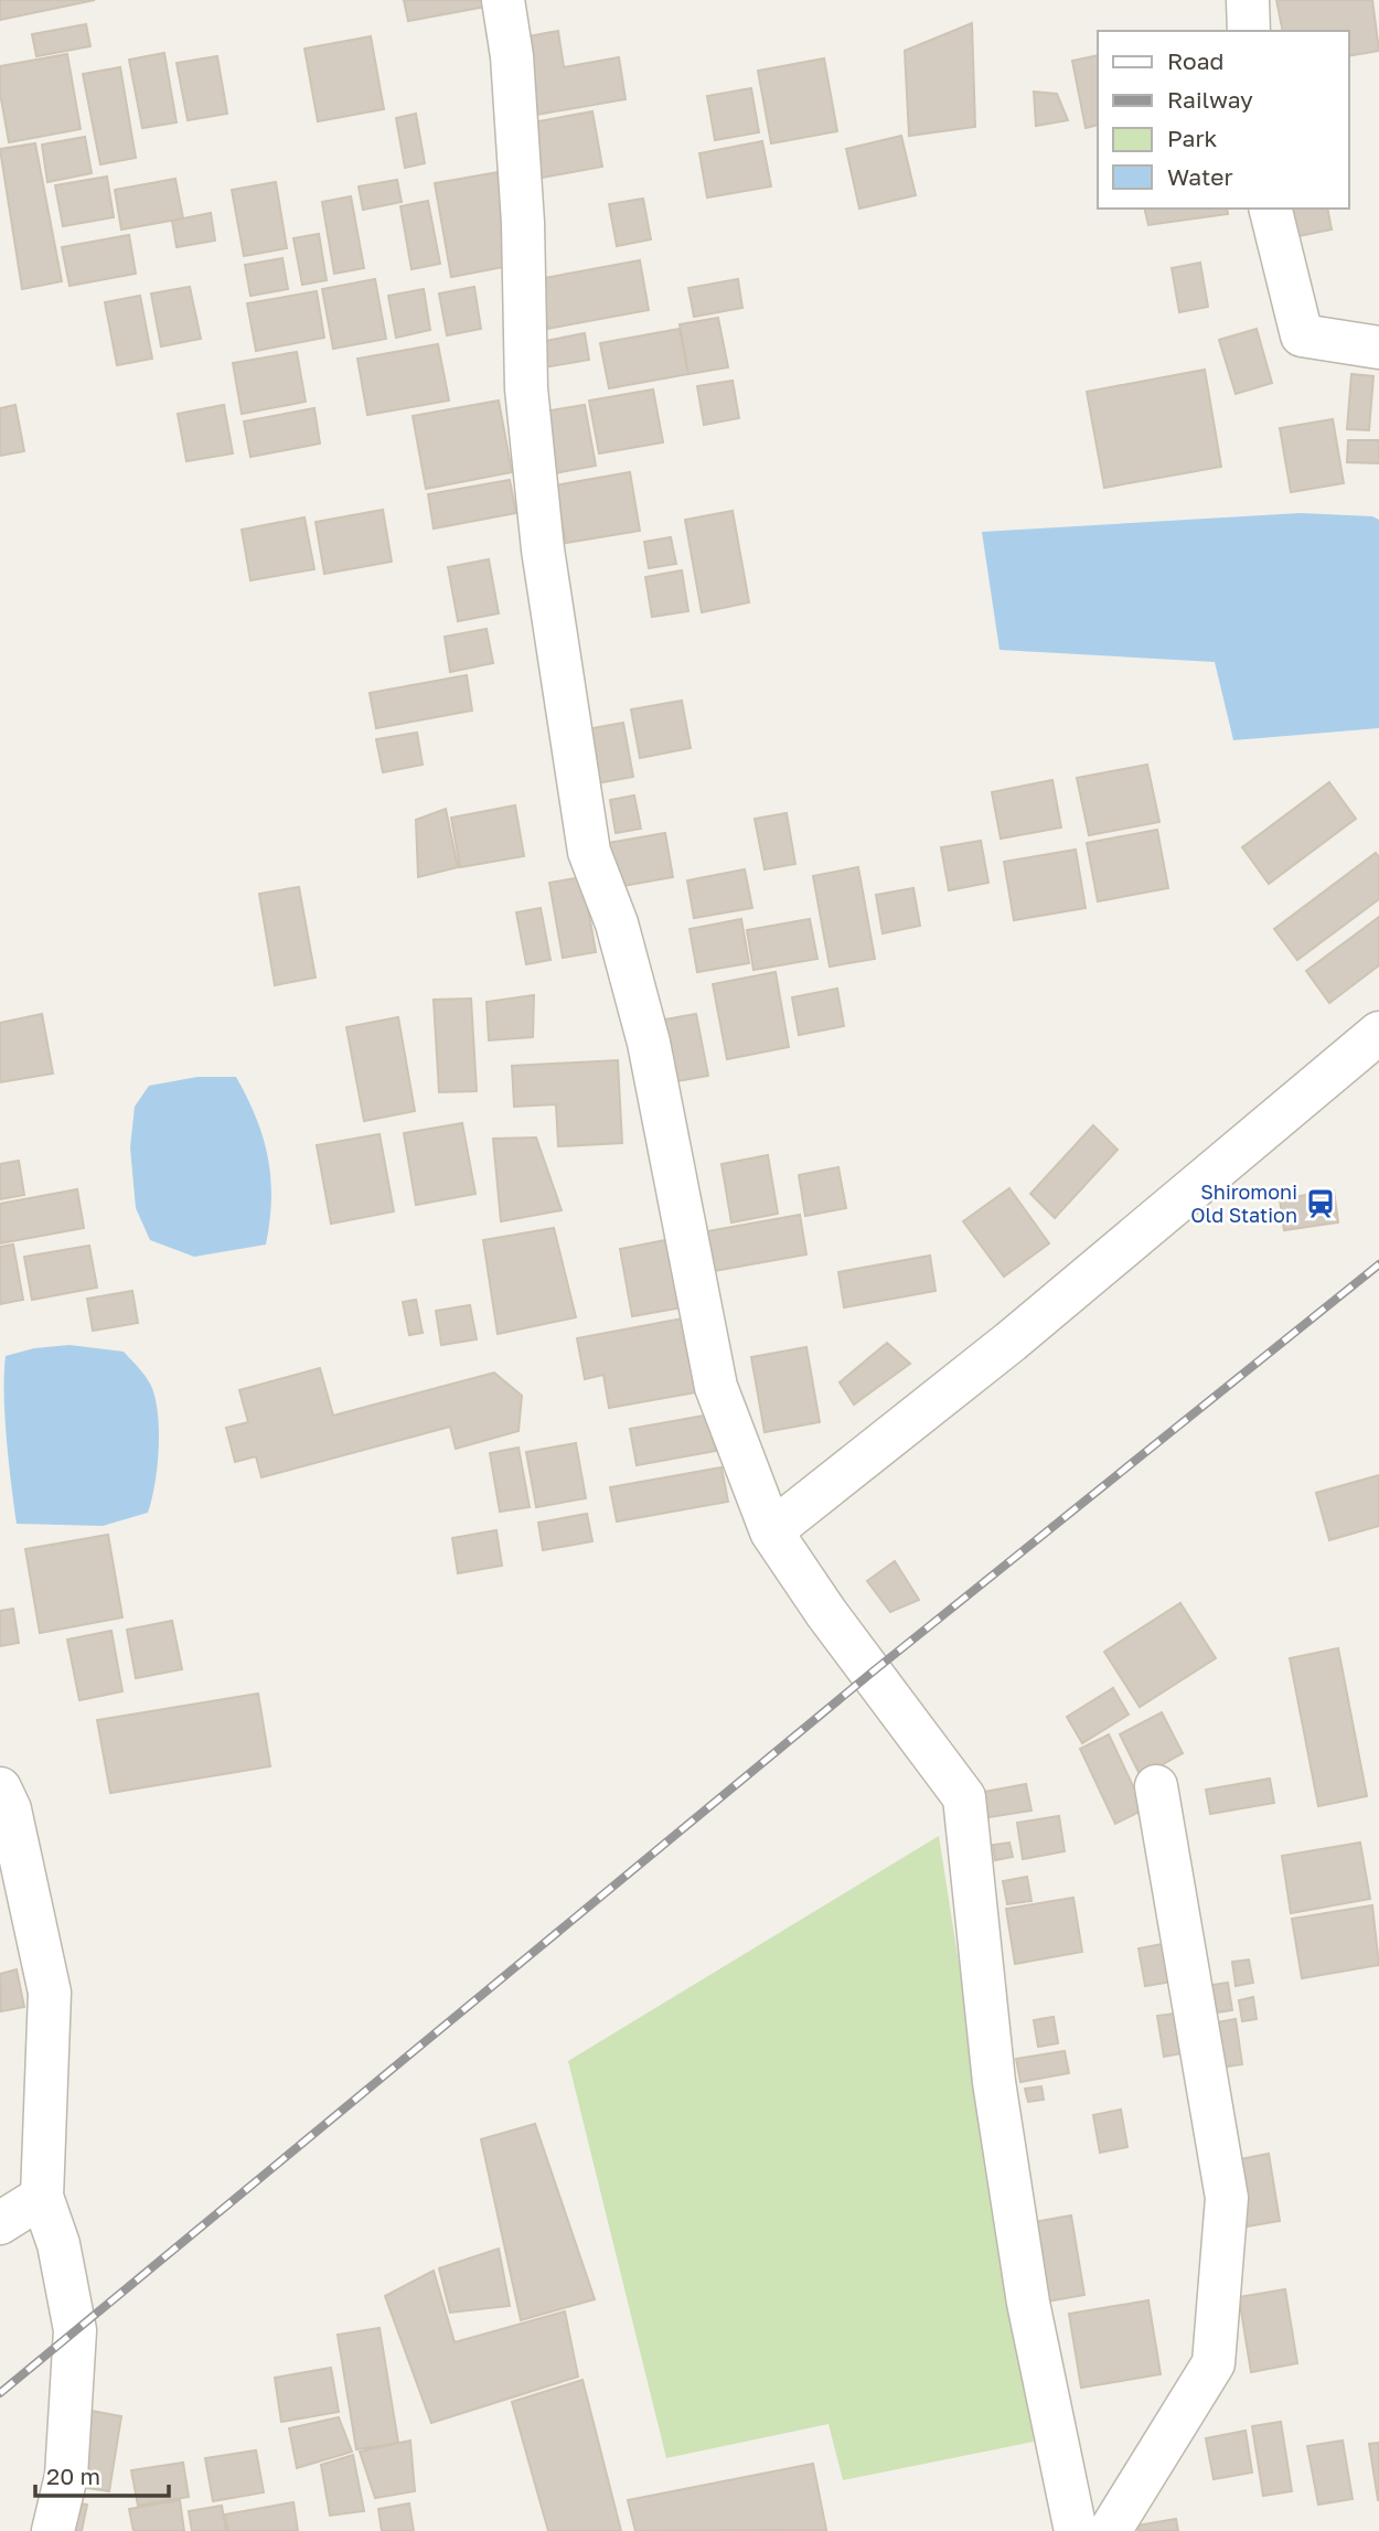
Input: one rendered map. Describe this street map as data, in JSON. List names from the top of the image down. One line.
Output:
{"places":{"station":["Shiromoni Old Station"]},"legend":["Road","Railway","Park","Water"],"scale_bar":"20 m"}
